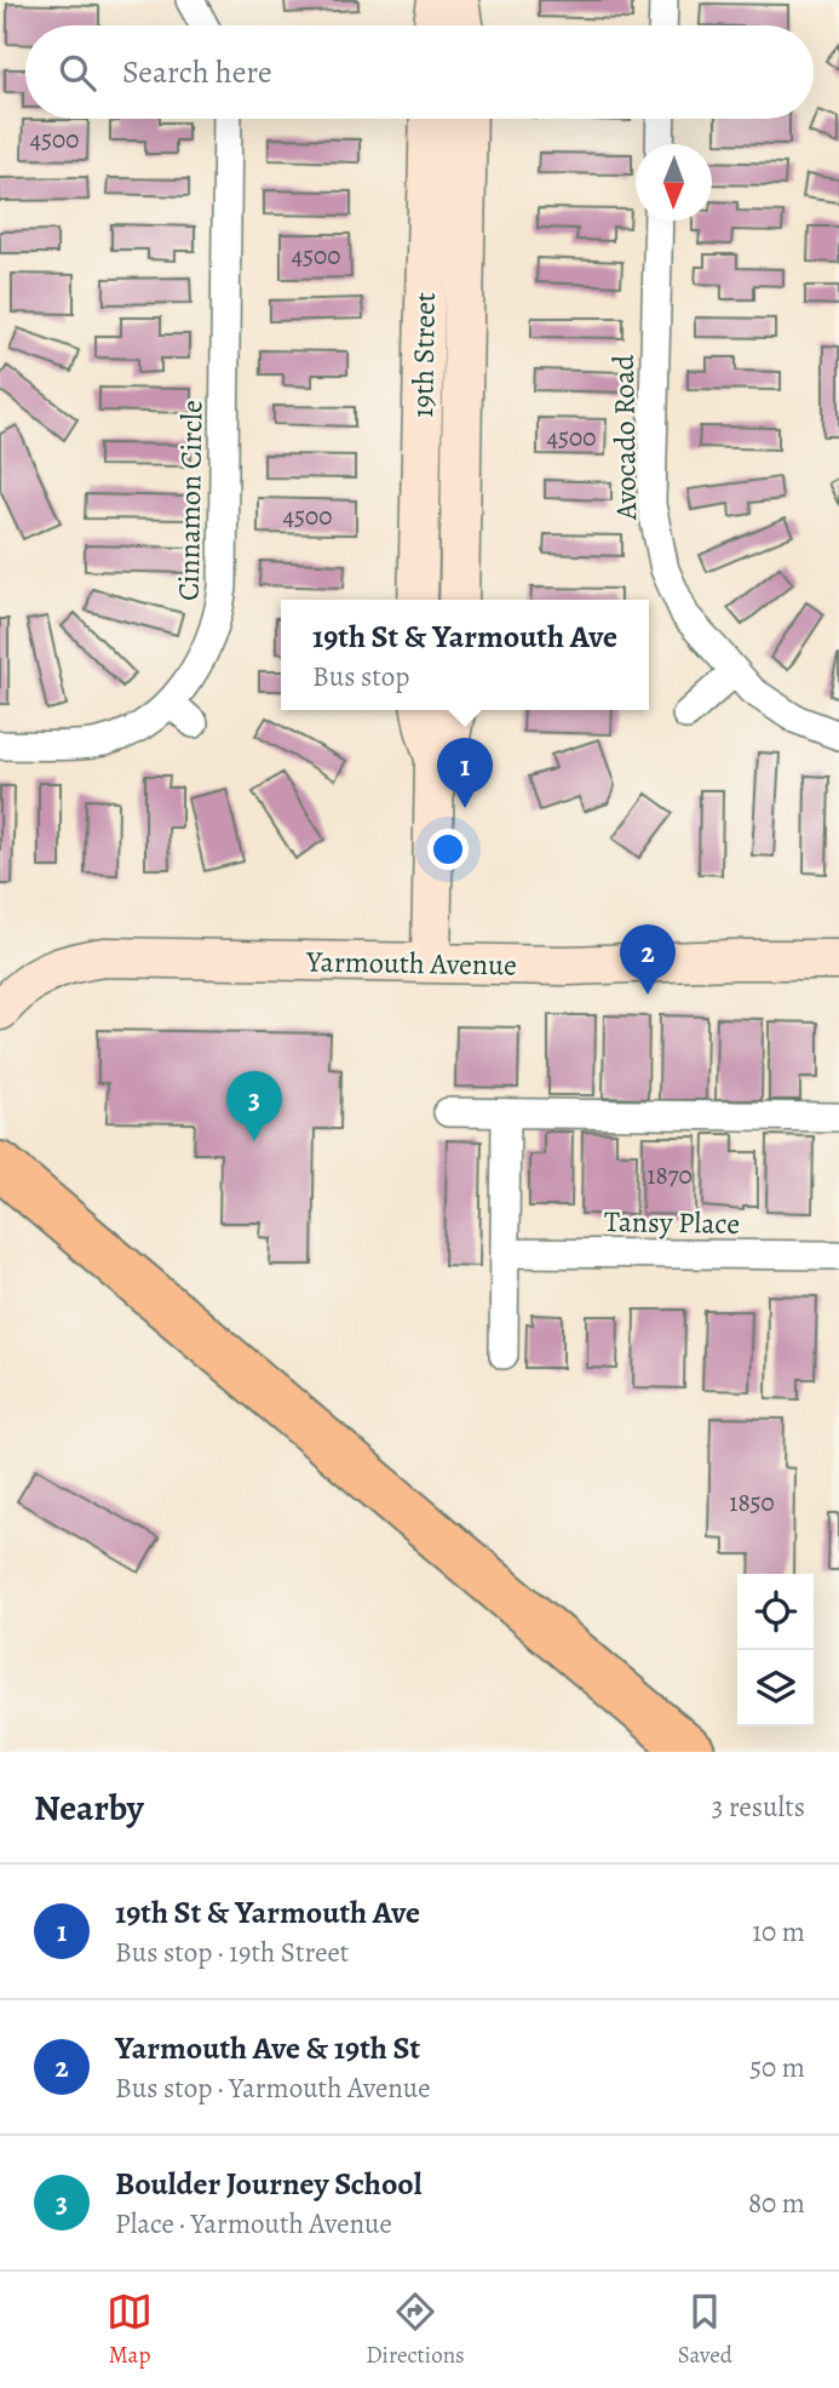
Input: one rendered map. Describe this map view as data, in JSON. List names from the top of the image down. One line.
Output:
{"streets":{"street":["19th Street","Avocado Road","Cinnamon Circle","Yarmouth Avenue","Tansy Place"]},"house_numbers":["4500","4500","4500","4500","1870","1850"],"north":"bottom","page":{"search":"Search here","popup":["19th St & Yarmouth Ave","Bus stop"],"pins":["1","2","3"],"heading":["Nearby","3 results"],"list":[{"mark":"1","name":"19th St & Yarmouth Ave","note":"Bus stop · 19th Street","value":"10 m"},{"mark":"2","name":"Yarmouth Ave & 19th St","note":"Bus stop · Yarmouth Avenue","value":"50 m"},{"mark":"3","name":"Boulder Journey School","note":"Place · Yarmouth Avenue","value":"80 m"}],"nav":["Map","Directions","Saved"]}}
